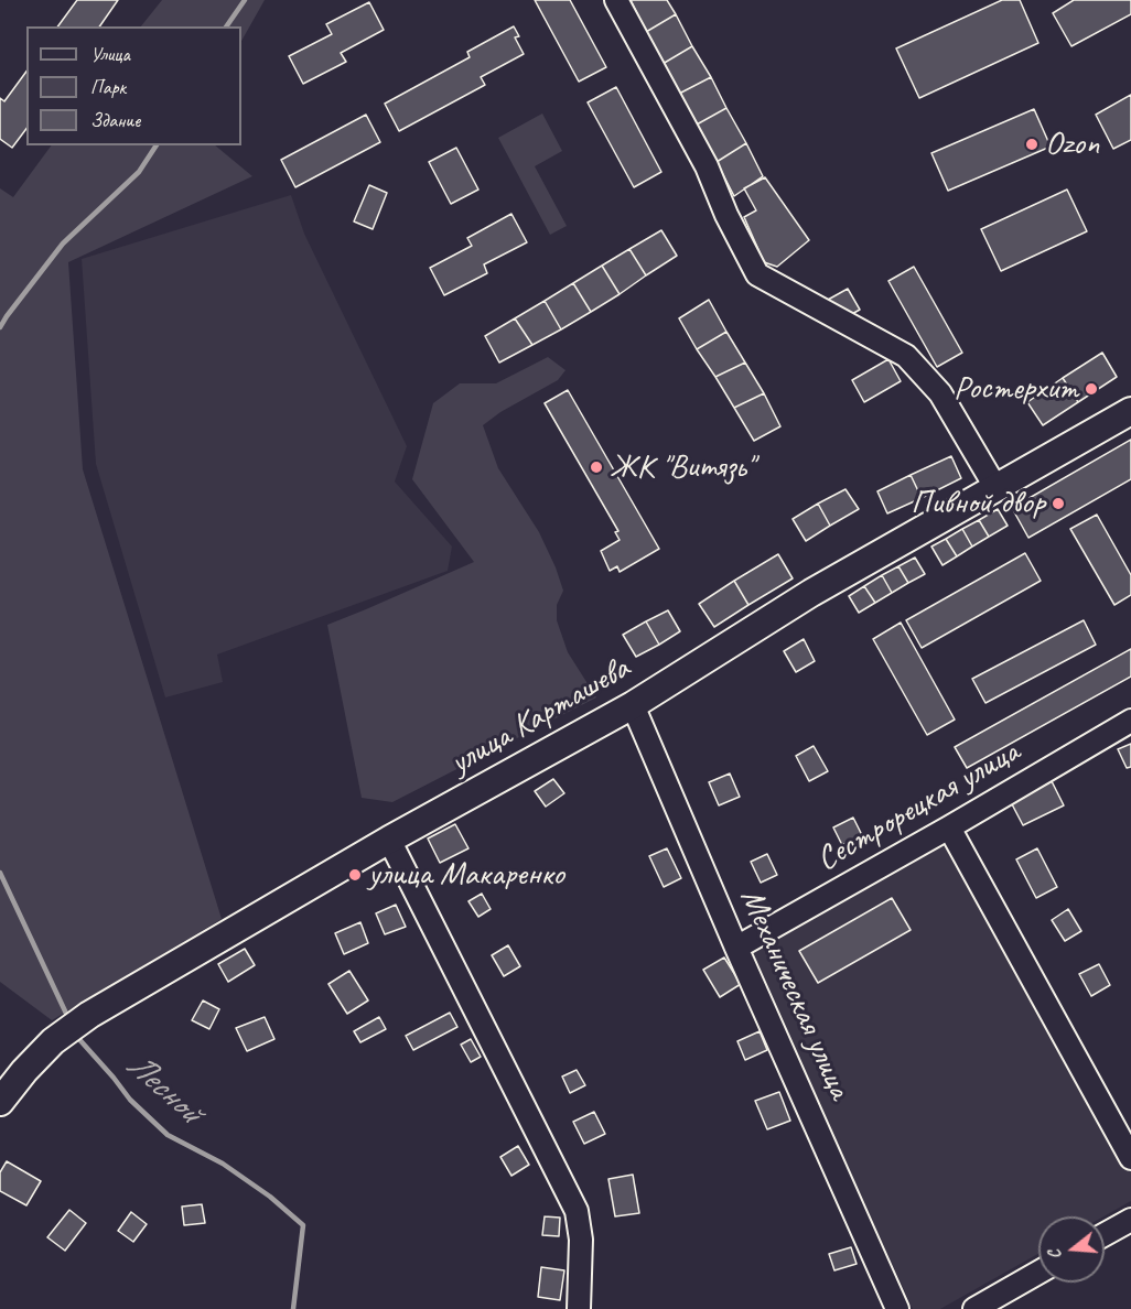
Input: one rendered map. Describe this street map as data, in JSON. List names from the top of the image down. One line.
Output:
{"streets":{"main road":["улица Карташева"],"street":["Сестрорецкая улица","Механическая улица"]},"crossings":[["улица Карташева","Механическая улица"],["Сестрорецкая улица","Механическая улица"]],"water":["Лесной"],"places":["Ozon","Ростерхит","ЖК \"Витязь\"","Пивной двор","улица Макаренко"],"legend":["Улица","Парк","Здание"],"north":"left"}
